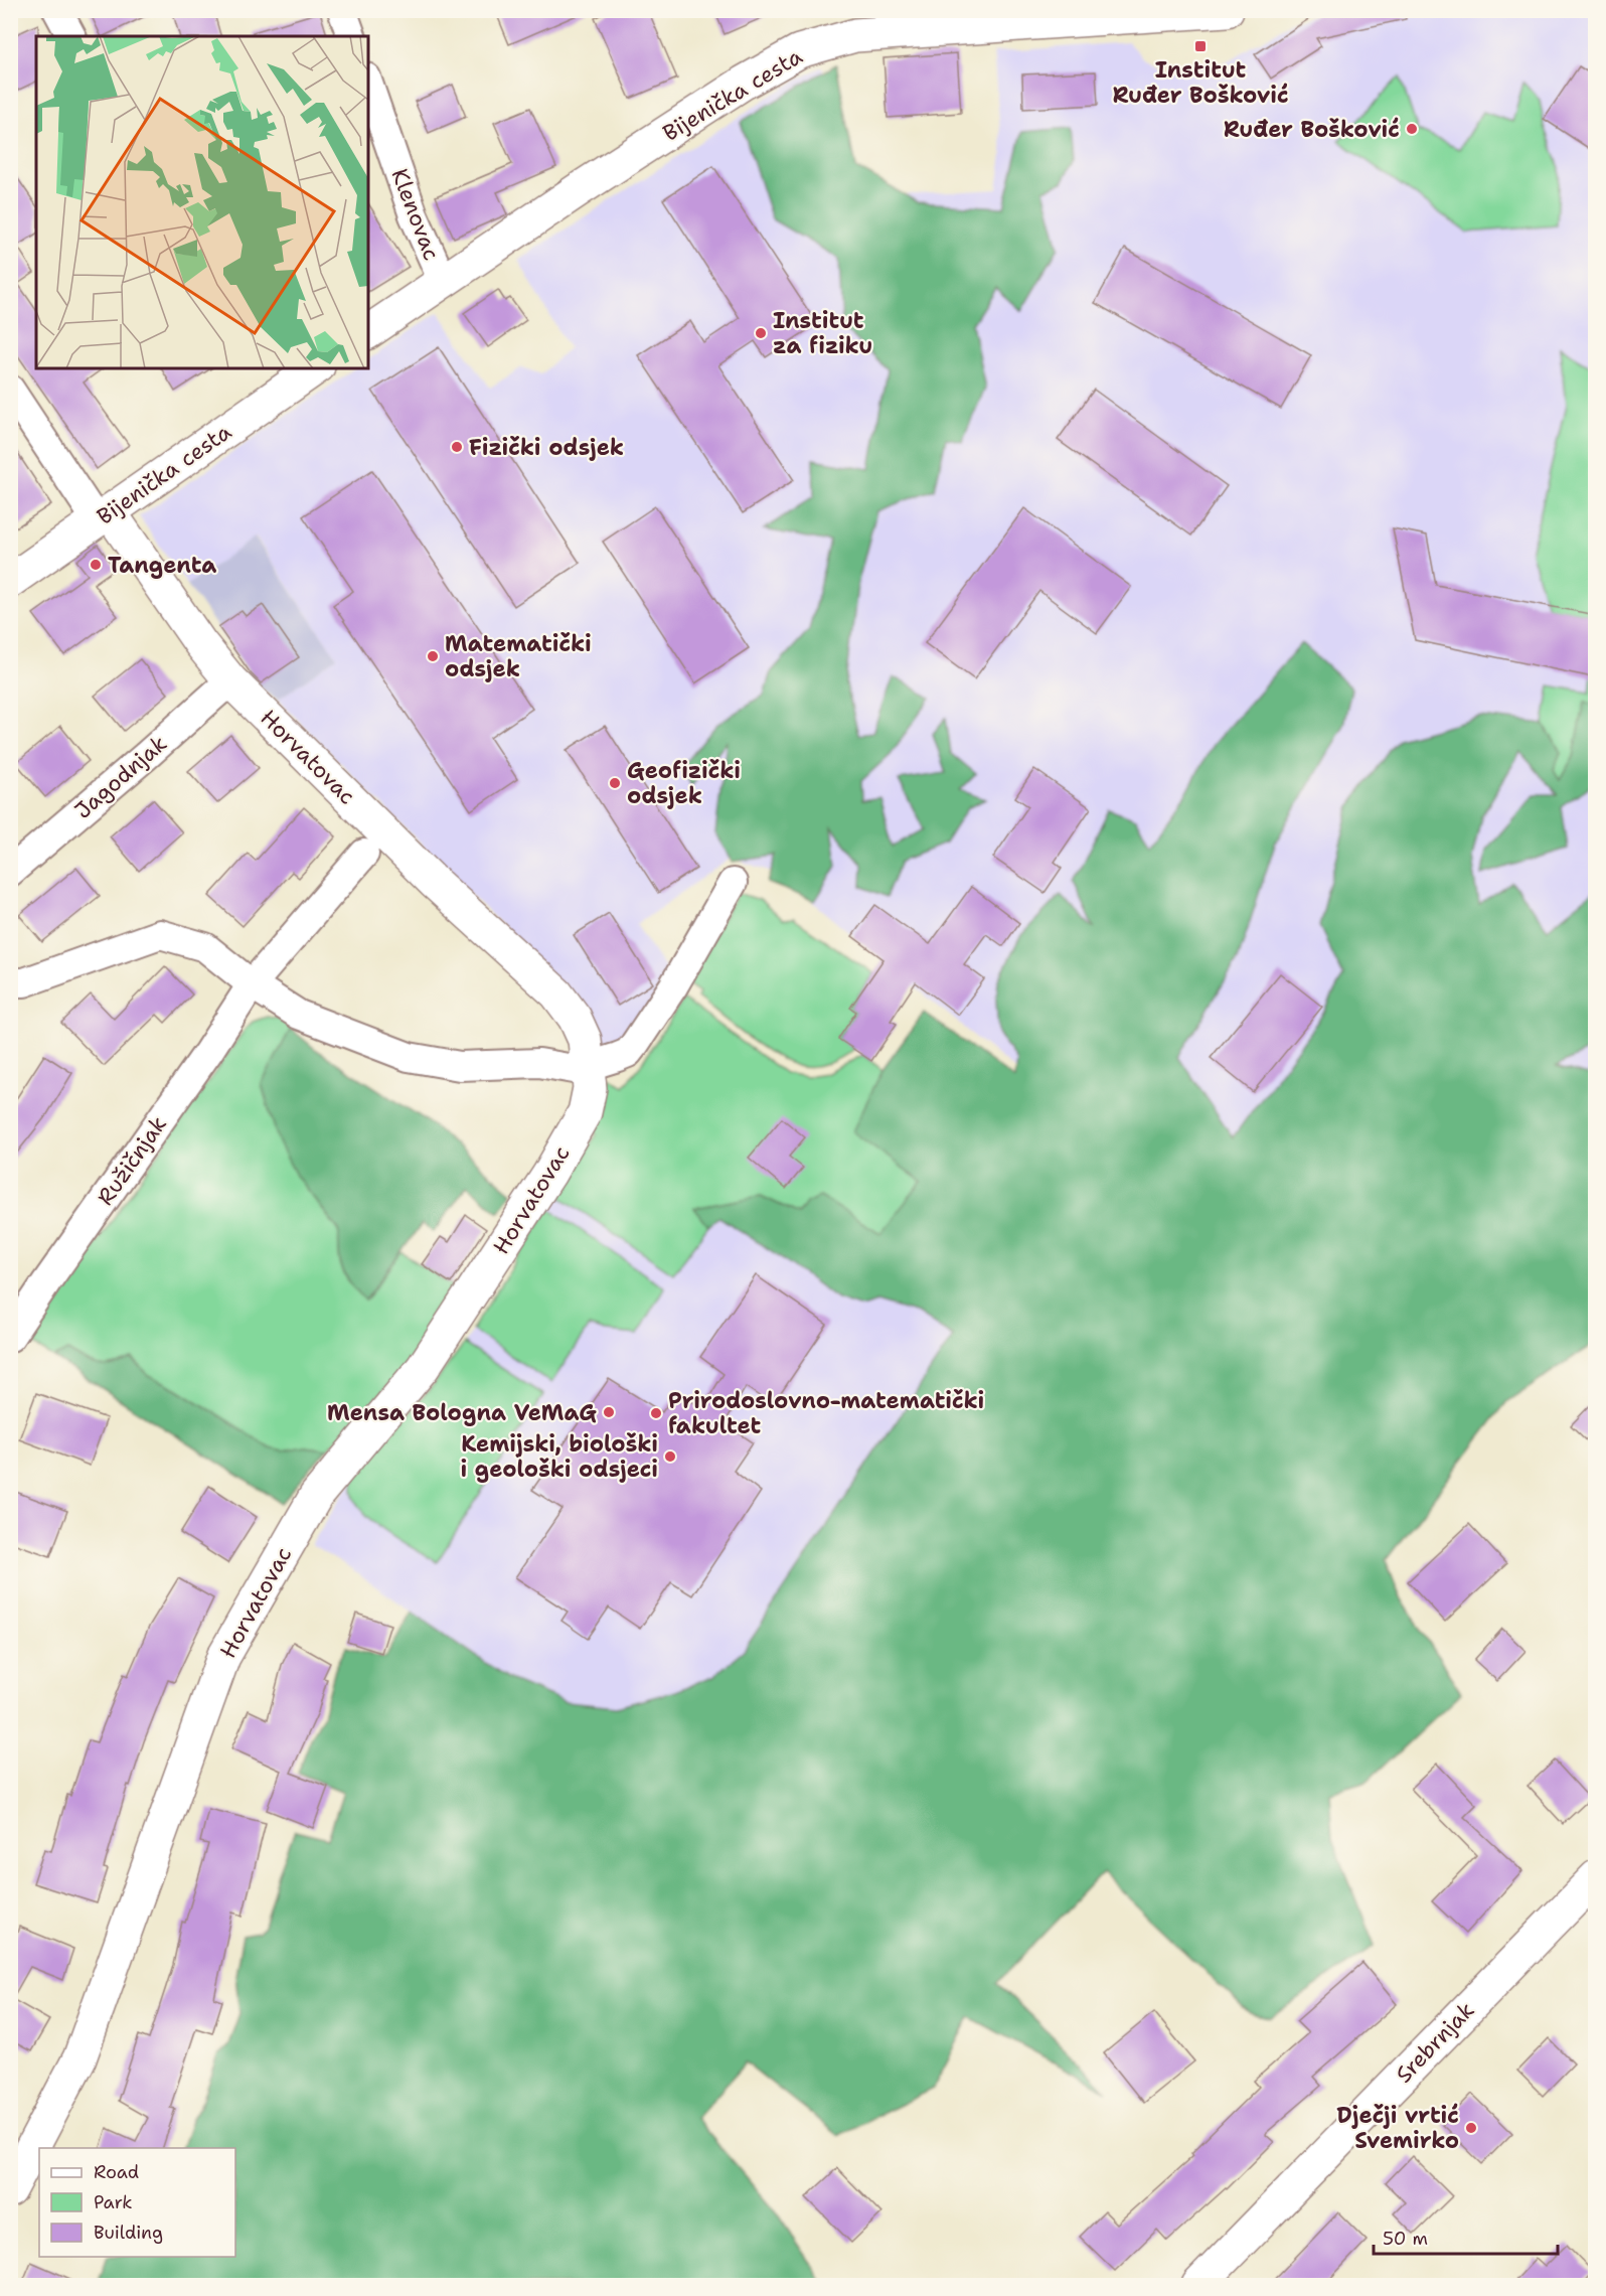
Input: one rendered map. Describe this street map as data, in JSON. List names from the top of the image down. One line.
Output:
{"streets":{"street":["Bijenička cesta","Klenovac","Horvatovac","Jagodnjak","Ružičnjak","Srebrnjak"]},"crossings":[["Bijenička cesta","Klenovac"],["Bijenička cesta","Horvatovac"],["Horvatovac","Jagodnjak"]],"places":{"transit":["Institut Ruđer Bošković"],"other":["Ruđer Bošković","Institut za fiziku","Fizički odsjek","Tangenta","Matematički odsjek","Geofizički odsjek","Mensa Bologna VeMaG","Prirodoslovno-matematički fakultet","Kemijski, biološki i geološki odsjeci","Dječji vrtić Svemirko"]},"legend":["Road","Park","Building"],"scale_bar":"50 m"}
